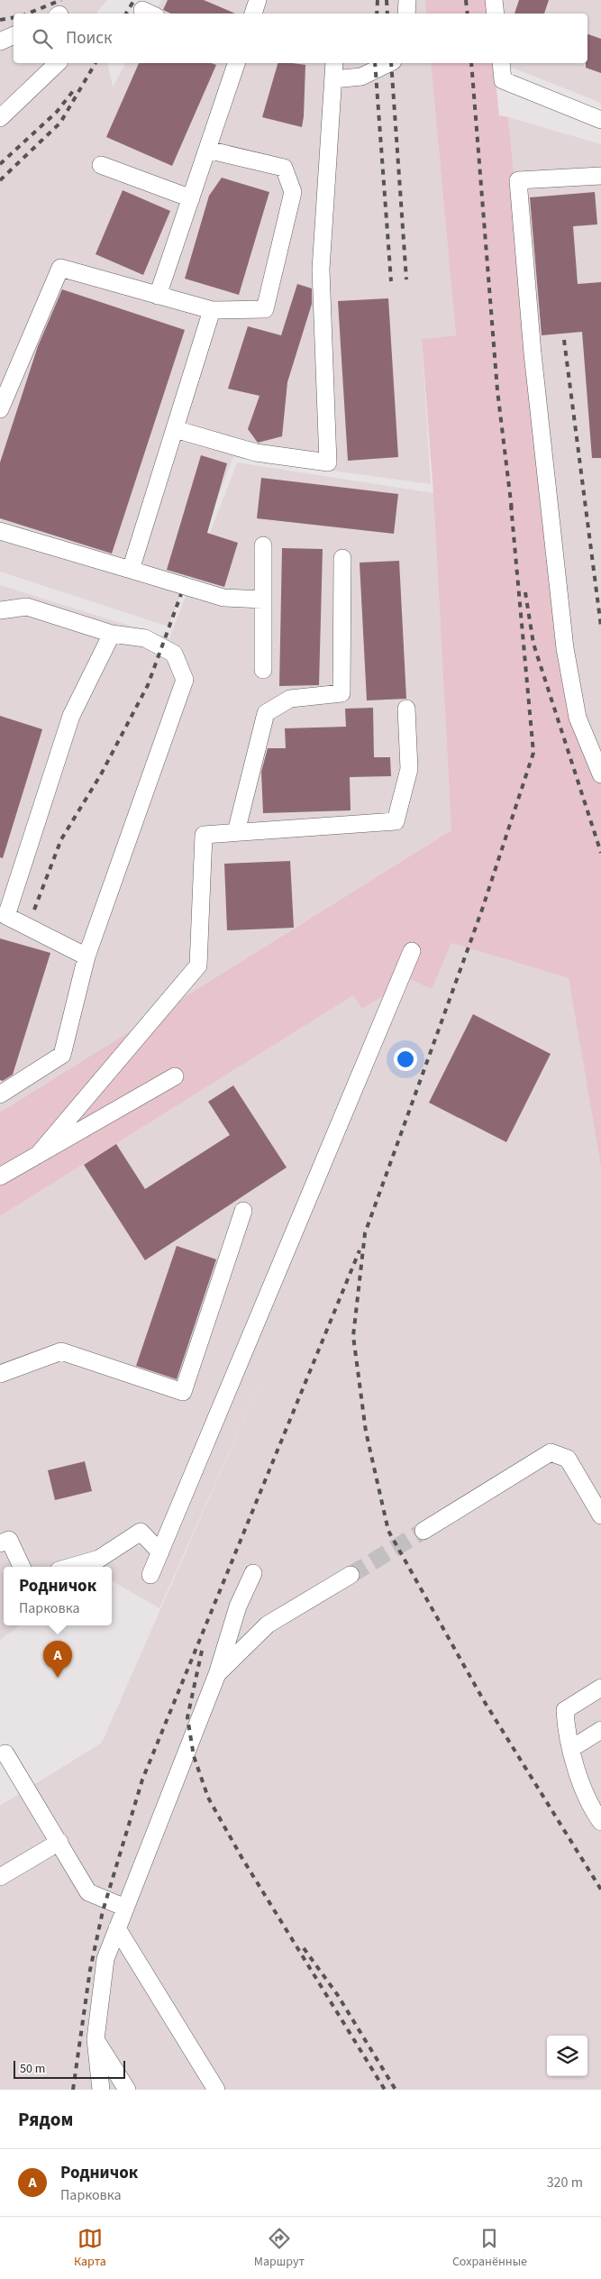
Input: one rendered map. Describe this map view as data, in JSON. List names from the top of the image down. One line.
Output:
{"scale_bar":"50 m","page":{"search":"Поиск","popup":["Родничок","Парковка"],"pins":"A","scale":"50 m","heading":"Рядом","list":[{"mark":"A","name":"Родничок","note":"Парковка","value":"320 m"}],"nav":["Карта","Маршрут","Сохранённые"]}}
